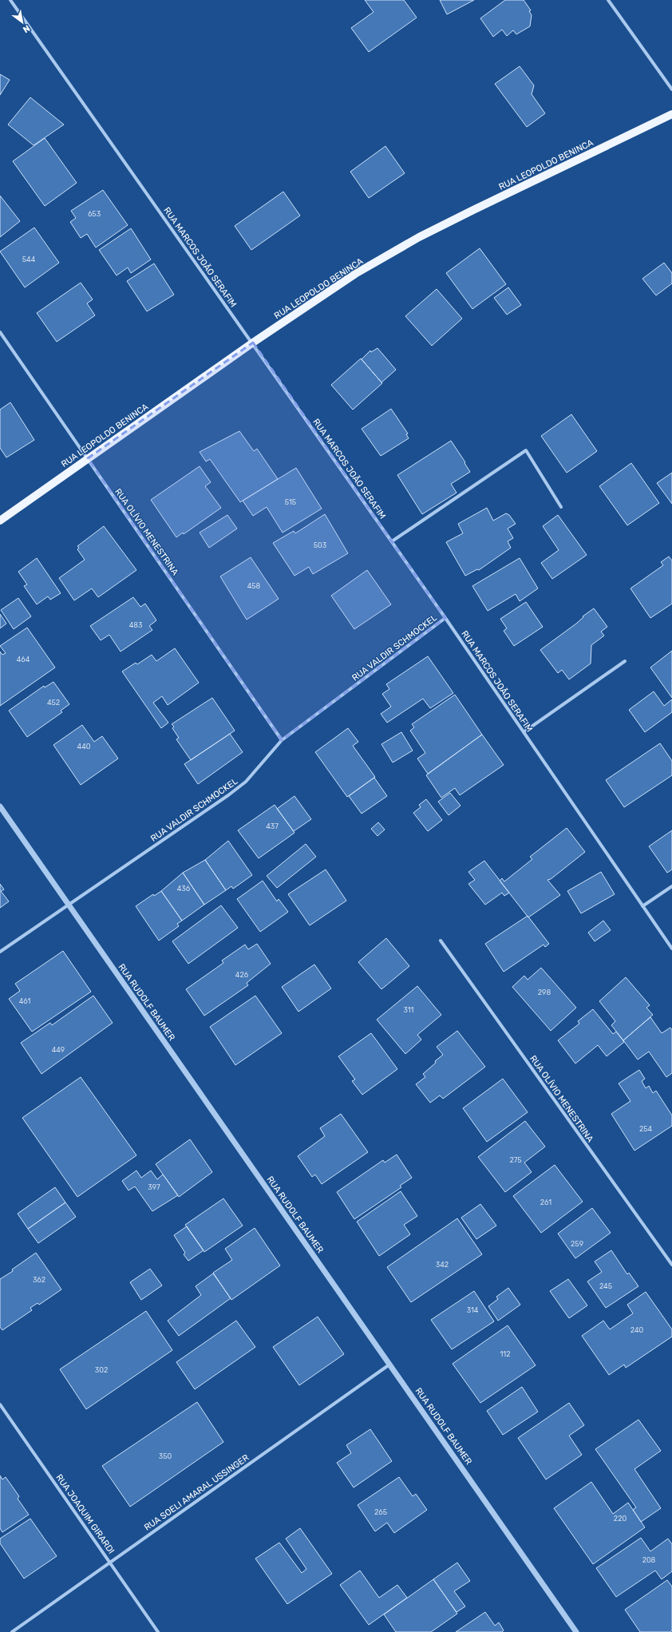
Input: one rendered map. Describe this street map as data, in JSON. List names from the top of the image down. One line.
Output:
{"streets":{"main road":["RUA LEOPOLDO BENINCA"],"street":["RUA MARCOS JOÃO SERAFIM","RUA OLÍVIO MENESTRINA","RUA VALDIR SCHMOCKEL","RUA RUDOLF BAUMER","RUA SOELI AMARAL USSINGER","RUA JOAQUIM GIRARDI"]},"crossings":[["RUA LEOPOLDO BENINCA","RUA MARCOS JOÃO SERAFIM"],["RUA LEOPOLDO BENINCA","RUA OLÍVIO MENESTRINA"],["RUA MARCOS JOÃO SERAFIM","RUA VALDIR SCHMOCKEL"],["RUA OLÍVIO MENESTRINA","RUA VALDIR SCHMOCKEL"],["RUA VALDIR SCHMOCKEL","RUA RUDOLF BAUMER"],["RUA RUDOLF BAUMER","RUA SOELI AMARAL USSINGER"],["RUA SOELI AMARAL USSINGER","RUA JOAQUIM GIRARDI"]],"house_numbers":["653","544","515","503","458","483","464","452","440","437","436","426","298","461","311","449","254","275","397","261","259","342","362","245","314","240","112","302","350","265","220","208"],"north":"bottom right"}
